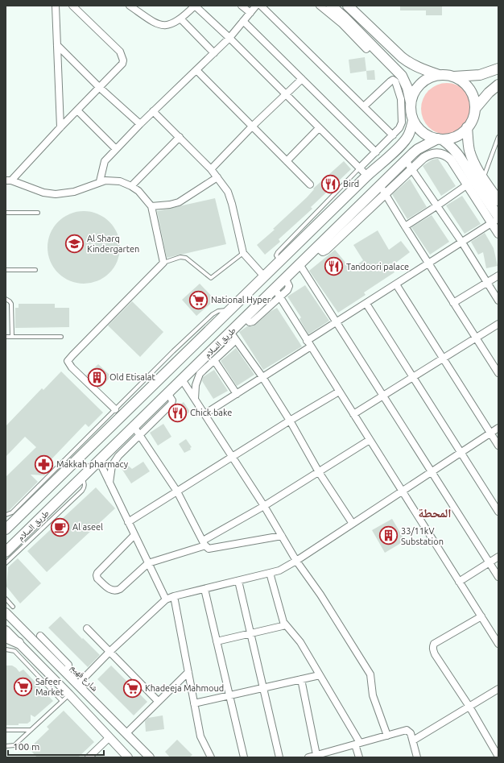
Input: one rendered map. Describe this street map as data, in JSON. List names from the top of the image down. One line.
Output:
{"streets":{"main road":["طريق السلام"],"street":["شارع فهيم"]},"districts":["المحطة"],"places":{"restaurant":["Bird","Tandoori palace","Chick bake"],"school or university":["Al Sharq Kindergarten"],"supermarket":["National Hyper","Safeer Market","Khadeeja Mahmoud"],"building":["Old Etisalat","33/11kV Substation"],"pharmacy":["Makkah pharmacy"],"cafe":["Al aseel"]},"scale_bar":"100 m"}
